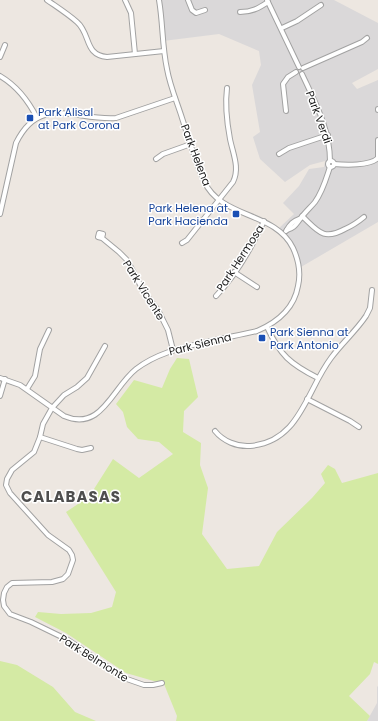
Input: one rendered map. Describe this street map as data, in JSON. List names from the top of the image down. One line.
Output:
{"streets":{"street":["Park Verdi","Park Helena","Park Hermosa","Park Vicente","Park Sienna","Park Belmonte"]},"crossings":[["Park Verdi","Park Helena"],["Park Helena","Park Hermosa"],["Park Helena","Park Sienna"],["Park Vicente","Park Sienna"],["Park Sienna","Park Belmonte"]],"districts":["CALABASAS"],"places":{"transit":["Park Alisal at Park Corona","Park Helena at Park Hacienda","Park Sienna at Park Antonio"]}}
